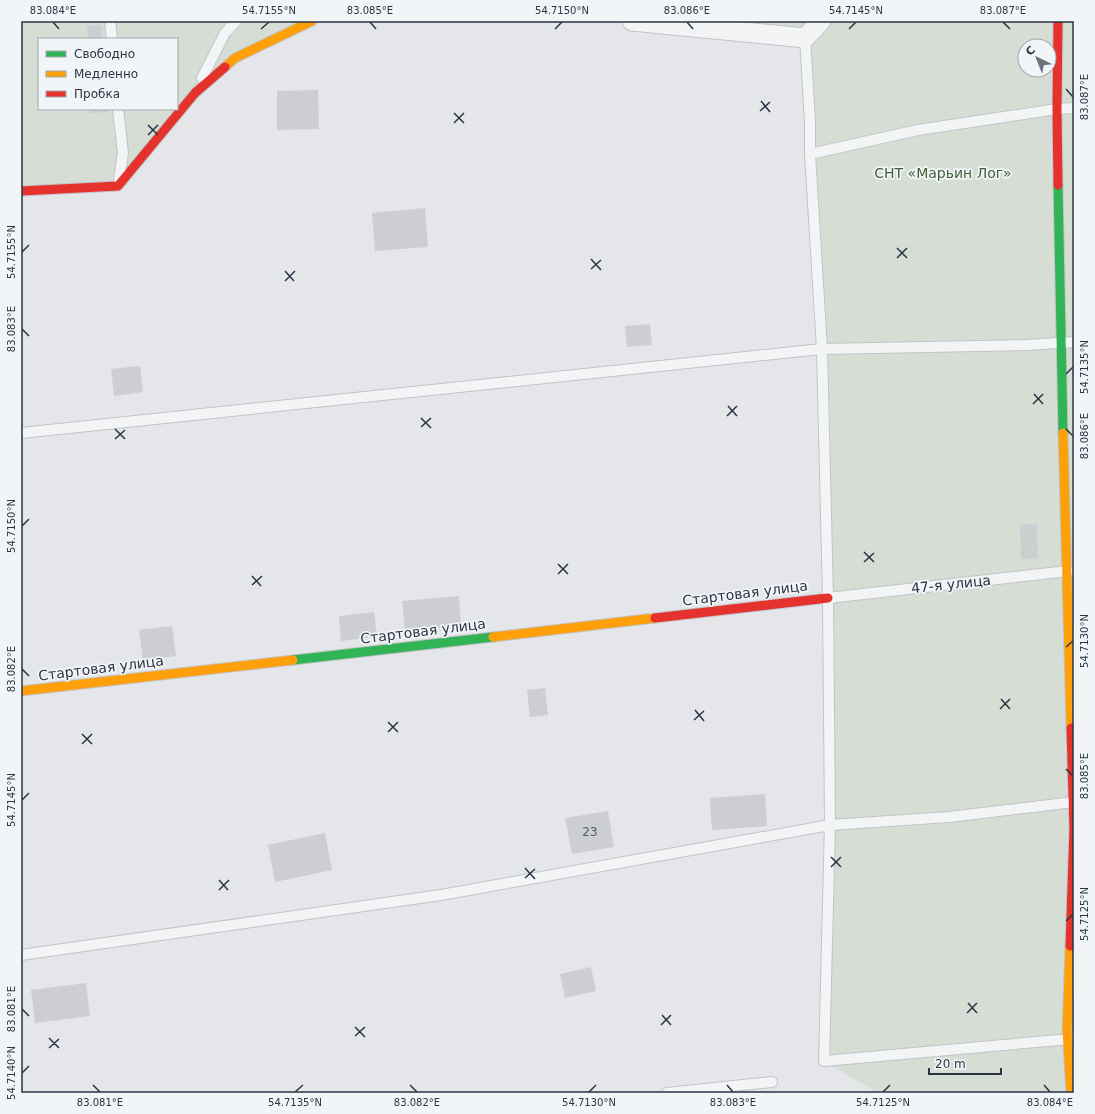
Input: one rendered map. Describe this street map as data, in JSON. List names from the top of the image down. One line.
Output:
{"streets":{"street":["Стартовая улица"],"lane":["47-я улица"]},"crossings":[["47-я улица","Стартовая улица"]],"parks":["СНТ «Марьин Лог»"],"house_numbers":["23"],"legend":["Свободно","Медленно","Пробка"],"scale_bar":"20 m","north":"top left","coordinates":["83.084°E","54.7155°N","83.085°E","54.7150°N","83.086°E","54.7145°N","83.087°E","83.083°E","54.7135°N","54.7130°N","83.082°E","54.7125°N","83.081°E","54.7140°N"]}
